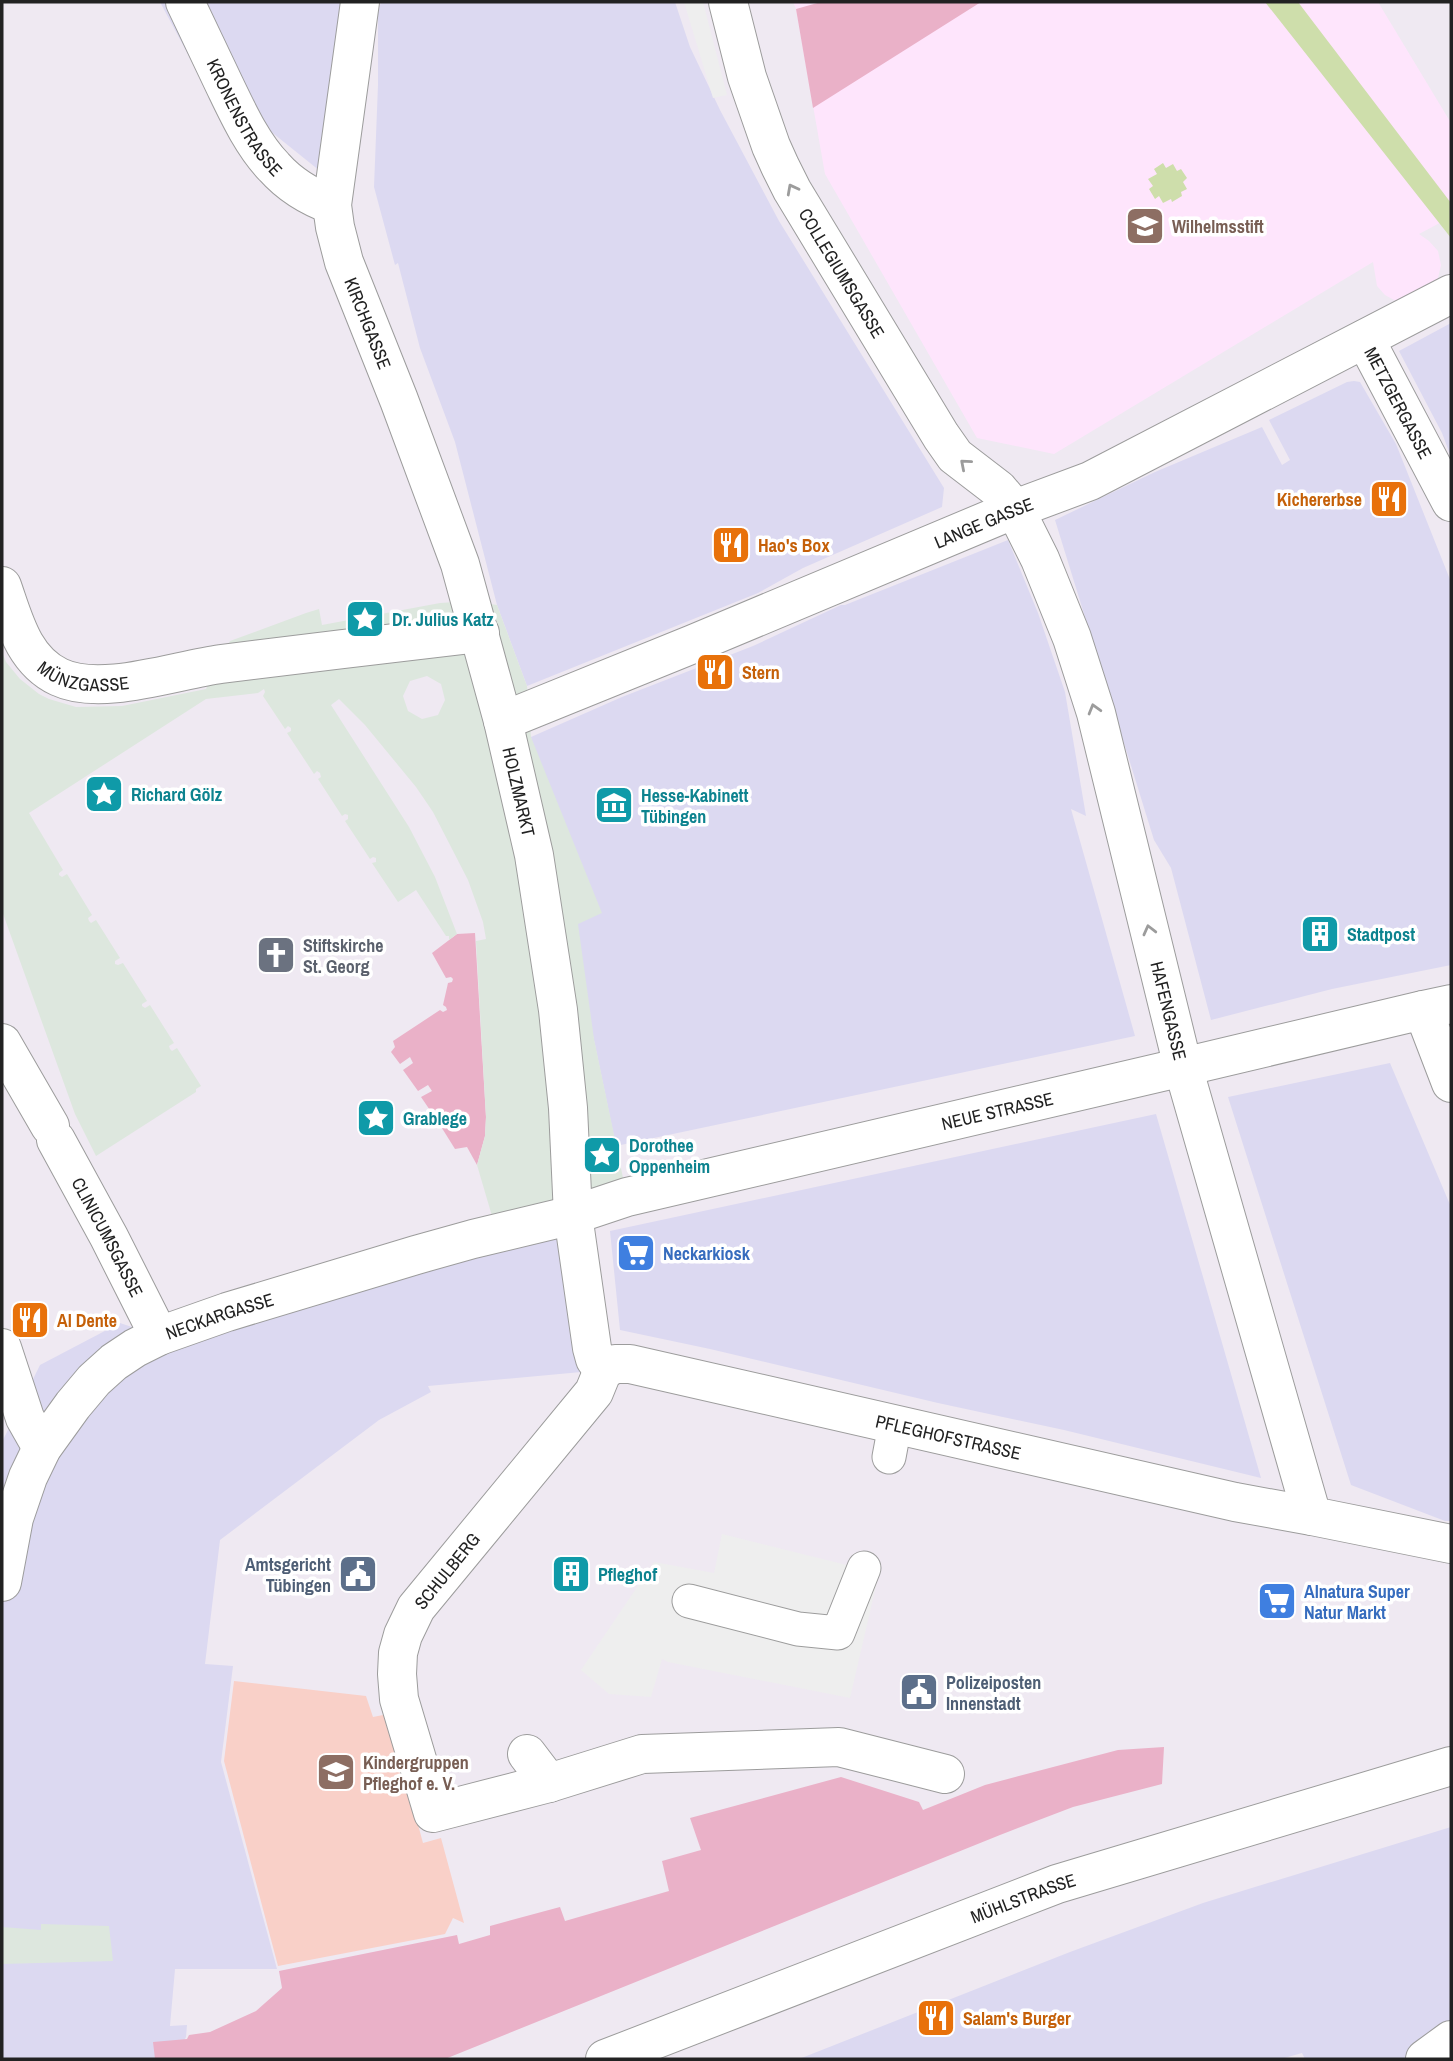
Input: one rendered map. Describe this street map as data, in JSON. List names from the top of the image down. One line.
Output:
{"streets":{"street":["KRONENSTRASSE","COLLEGIUMSGASSE","KIRCHGASSE","METZGERGASSE","LANGE GASSE","MÜNZGASSE","HOLZMARKT","HAFENGASSE","NEUE STRASSE","CLINICUMSGASSE","NECKARGASSE","PFLEGHOFSTRASSE","SCHULBERG","MÜHLSTRASSE"]},"crossings":[["KRONENSTRASSE","KIRCHGASSE"],["COLLEGIUMSGASSE","LANGE GASSE"],["COLLEGIUMSGASSE","HAFENGASSE"],["KIRCHGASSE","MÜNZGASSE"],["KIRCHGASSE","HOLZMARKT"],["METZGERGASSE","LANGE GASSE"],["LANGE GASSE","HOLZMARKT"],["LANGE GASSE","HAFENGASSE"],["MÜNZGASSE","HOLZMARKT"],["HOLZMARKT","NEUE STRASSE"],["HOLZMARKT","NECKARGASSE"],["HAFENGASSE","NEUE STRASSE"],["HAFENGASSE","PFLEGHOFSTRASSE"],["NEUE STRASSE","NECKARGASSE"],["CLINICUMSGASSE","NECKARGASSE"],["PFLEGHOFSTRASSE","SCHULBERG"]],"one_way":["COLLEGIUMSGASSE","HAFENGASSE"],"places":{"school or university":["Wilhelmsstift","Kindergruppen Pfleghof e. V."],"restaurant":["Kichererbse","Hao's Box","Stern","Al Dente","Salam's Burger"],"place":["Dr. Julius Katz","Richard Gölz","Grablege","Dorothee Oppenheim"],"museum":["Hesse-Kabinett Tübingen"],"building":["Stadtpost","Pfleghof"],"church":["Stiftskirche St. Georg"],"supermarket":["Neckarkiosk","Alnatura Super Natur Markt"],"public building":["Amtsgericht Tübingen","Polizeiposten Innenstadt"]}}
